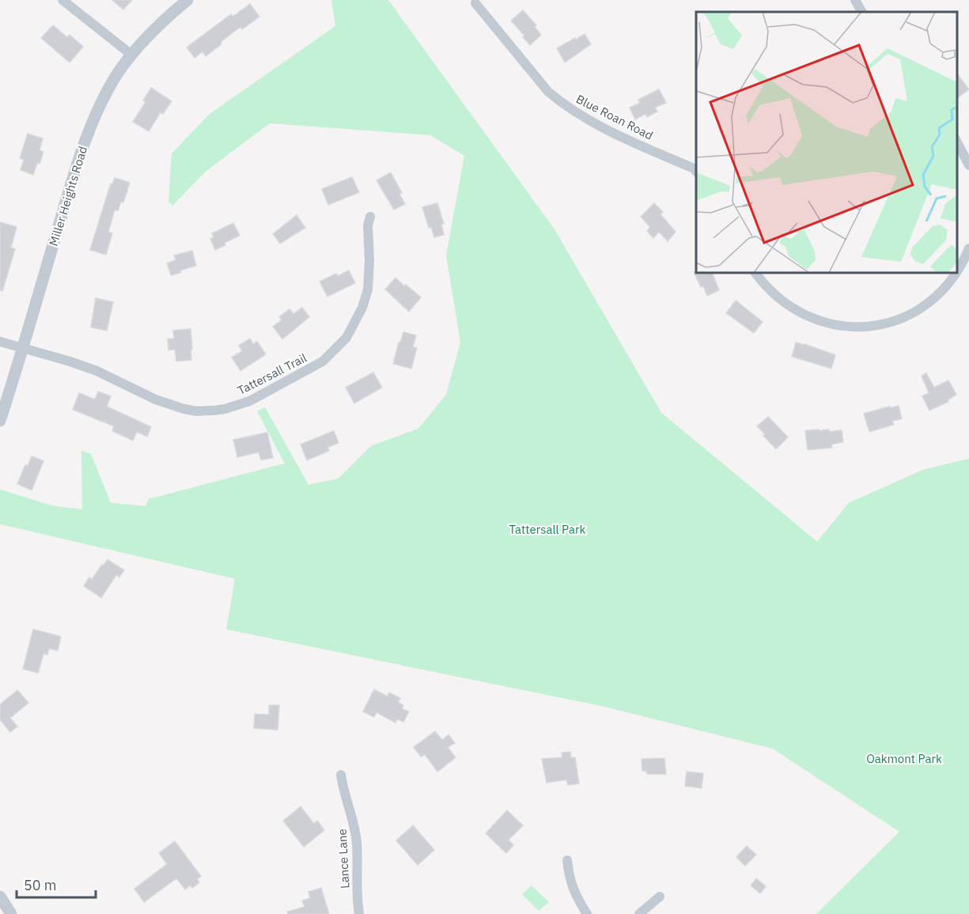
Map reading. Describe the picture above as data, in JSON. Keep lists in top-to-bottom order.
{
  "streets": {
    "street": [
      "Blue Roan Road",
      "Miller Heights Road",
      "Tattersall Trail",
      "Lance Lane"
    ]
  },
  "crossings": [
    ["Miller Heights Road", "Tattersall Trail"]
  ],
  "parks": ["Tattersall Park", "Oakmont Park"],
  "scale_bar": "50 m"
}
